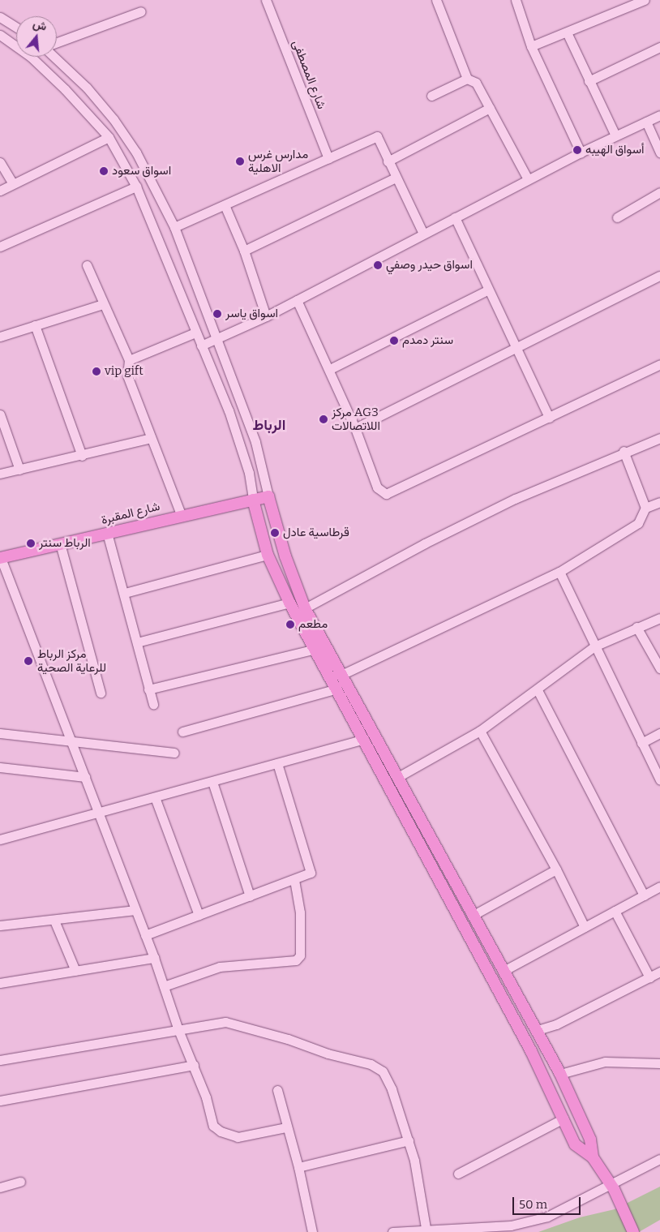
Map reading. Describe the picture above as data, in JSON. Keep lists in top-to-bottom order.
{
  "streets": {
    "main road": ["شارع المقبرة"],
    "street": ["شارع المصطفى"]
  },
  "districts": ["الرباط"],
  "places": [
    "أسواق الهيبه",
    "مدارس غرس الاهلية",
    "اسواق سعود",
    "اسواق حيدر وصفي",
    "اسواق ياسر",
    "سنتر دمدم",
    "vip gift",
    "مركز AG3 اللاتصالات",
    "قرطاسية عادل",
    "الرباط سنتر",
    "مطعم",
    "مركز الرباط للرعاية الصحية"
  ],
  "scale_bar": "50 m",
  "north": "top"
}
